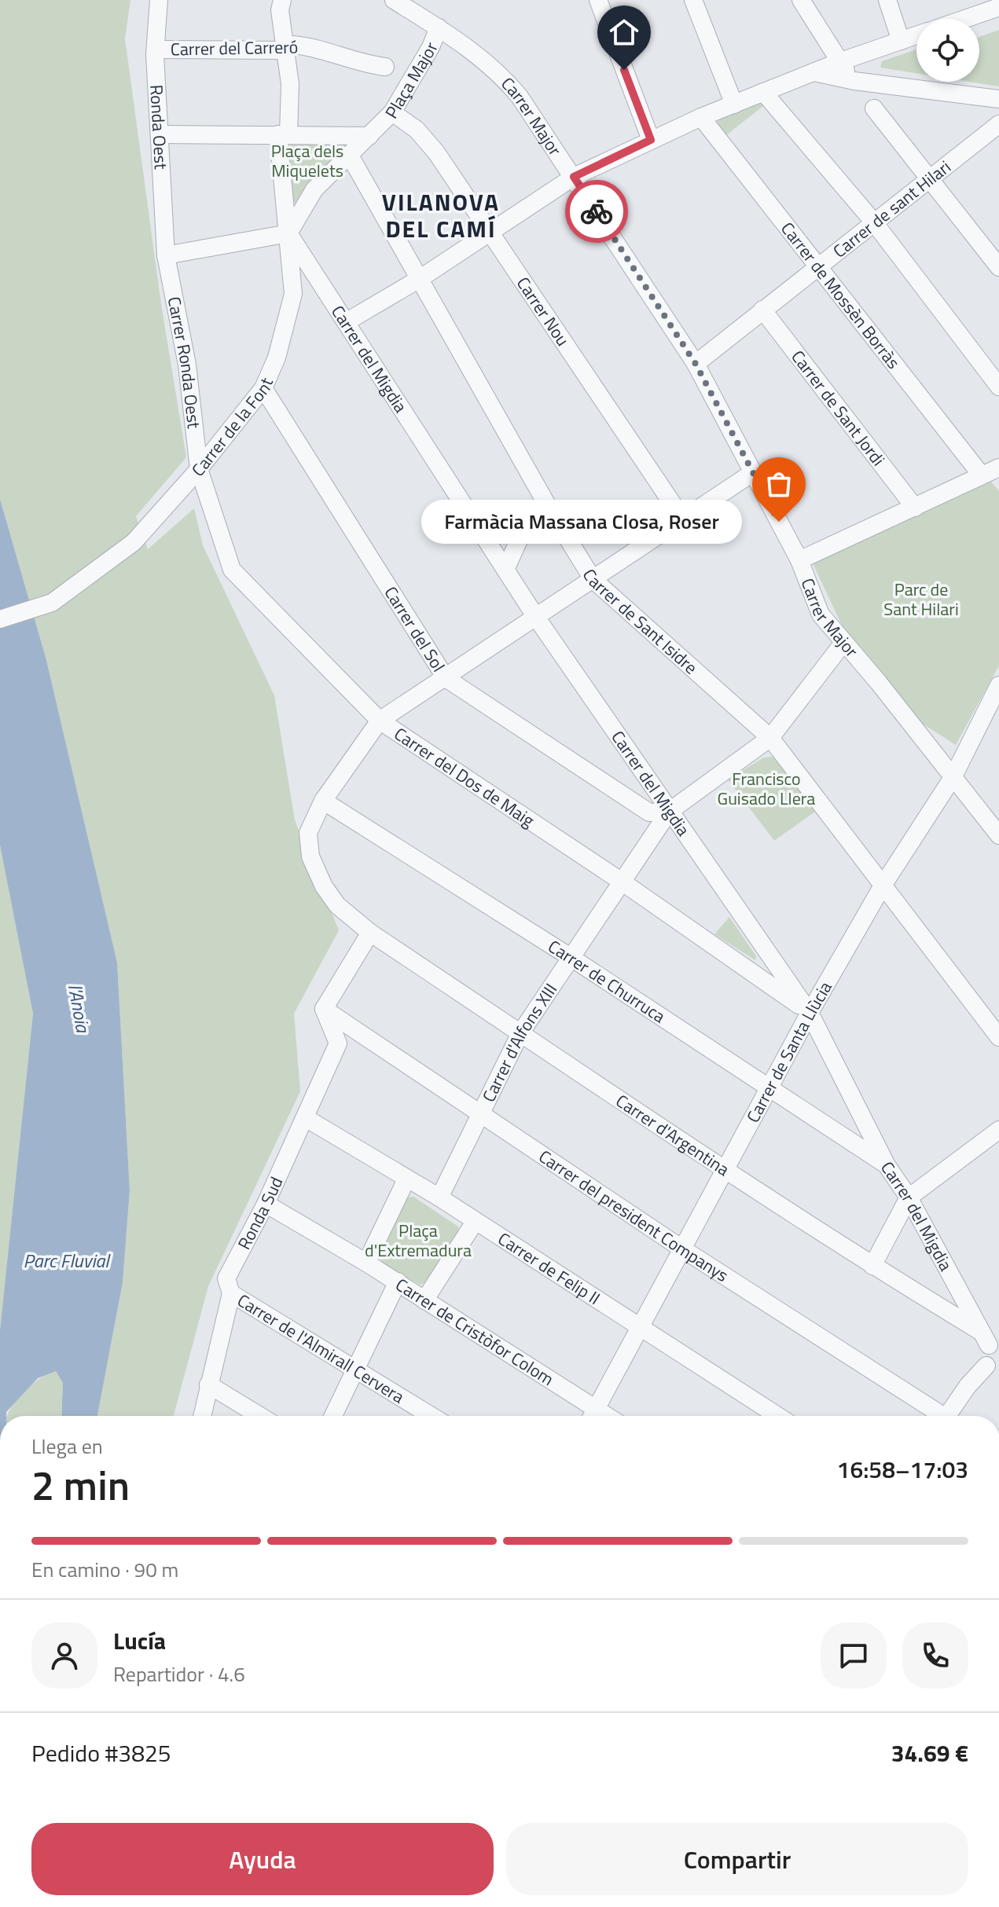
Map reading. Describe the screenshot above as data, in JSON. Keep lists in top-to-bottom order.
{
  "streets": {
    "street": [
      "Carrer del Carreró",
      "Plaça Major",
      "Carrer Major",
      "Ronda Oest",
      "Carrer de sant Hilari",
      "Carrer de Mossèn Borràs",
      "Carrer Nou",
      "Carrer del Migdia",
      "Carrer Ronda Oest",
      "Carrer de Sant Jordi",
      "Carrer de la Font",
      "Carrer de Sant Isidre",
      "Carrer del Sol",
      "Carrer del Dos de Maig",
      "Carrer de Churruca",
      "Carrer d'Alfons XIII",
      "Carrer de Santa Llùcia",
      "Carrer d'Argentina",
      "Ronda Sud",
      "Carrer del president Companys",
      "Carrer de Felip II",
      "Carrer de Cristòfor Colom",
      "Carrer de l'Almirall Cervera"
    ]
  },
  "crossings": [
    ["Carrer del Carreró", "Plaça Major"],
    ["Carrer del Carreró", "Ronda Oest"],
    ["Carrer del Carreró", "Carrer de la Font"],
    ["Plaça Major", "Carrer Major"],
    ["Plaça Major", "Carrer Nou"],
    ["Carrer Major", "Carrer de sant Hilari"],
    ["Carrer Major", "Carrer d'Alfons XIII"],
    ["Carrer Major", "Carrer de Santa Llùcia"],
    ["Ronda Oest", "Carrer Ronda Oest"],
    ["Carrer de sant Hilari", "Carrer de Mossèn Borràs"],
    ["Carrer de sant Hilari", "Carrer de Sant Jordi"],
    ["Carrer del Migdia", "Carrer de la Font"],
    ["Carrer del Migdia", "Carrer del Sol"],
    ["Carrer del Migdia", "Carrer del Dos de Maig"],
    ["Carrer del Migdia", "Carrer de Churruca"],
    ["Carrer del Migdia", "Carrer d'Alfons XIII"],
    ["Carrer del Migdia", "Carrer de Santa Llùcia"],
    ["Carrer del Migdia", "Carrer d'Argentina"],
    ["Carrer Ronda Oest", "Carrer de la Font"],
    ["Carrer Ronda Oest", "Carrer del Dos de Maig"],
    ["Carrer de la Font", "Carrer del Sol"],
    ["Carrer de la Font", "Carrer del Dos de Maig"],
    ["Carrer de Sant Isidre", "Carrer d'Alfons XIII"],
    ["Carrer de Sant Isidre", "Carrer de Santa Llùcia"],
    ["Carrer del Sol", "Carrer d'Alfons XIII"],
    ["Carrer del Dos de Maig", "Carrer d'Alfons XIII"],
    ["Carrer del Dos de Maig", "Carrer de Santa Llùcia"],
    ["Carrer del Dos de Maig", "Carrer d'Argentina"],
    ["Carrer de Churruca", "Carrer d'Alfons XIII"],
    ["Carrer de Churruca", "Carrer de Santa Llùcia"],
    ["Carrer de Churruca", "Carrer d'Argentina"],
    ["Carrer d'Alfons XIII", "Carrer d'Argentina"],
    ["Carrer d'Alfons XIII", "Carrer del president Companys"],
    ["Carrer d'Alfons XIII", "Carrer de Felip II"],
    ["Carrer de Santa Llùcia", "Carrer d'Argentina"],
    ["Carrer de Santa Llùcia", "Carrer del president Companys"],
    ["Carrer de Santa Llùcia", "Carrer de Felip II"],
    ["Ronda Sud", "Carrer del president Companys"],
    ["Ronda Sud", "Carrer de Felip II"],
    ["Ronda Sud", "Carrer de Cristòfor Colom"],
    ["Ronda Sud", "Carrer de l'Almirall Cervera"]
  ],
  "districts": ["VILANOVA DEL CAMÍ"],
  "water": ["l'Anoia", "Parc Fluvial"],
  "parks": [
    "Plaça dels Miquelets",
    "Parc de Sant Hilari",
    "Francisco Guisado Llera",
    "Plaça d'Extremadura"
  ],
  "places": ["Farmàcia Massana Closa, Roser"],
  "page": {
    "bubble": "Farmàcia Massana Closa, Roser",
    "heading": ["2 min", "Llega en", "16:58–17:03"],
    "panel": [
      "Lucía",
      "Repartidor · 4.6",
      "Pedido #3825",
      "34.69 €"
    ],
    "bar": "En camino · 90 m",
    "buttons": ["Ayuda", "Compartir"]
  }
}
